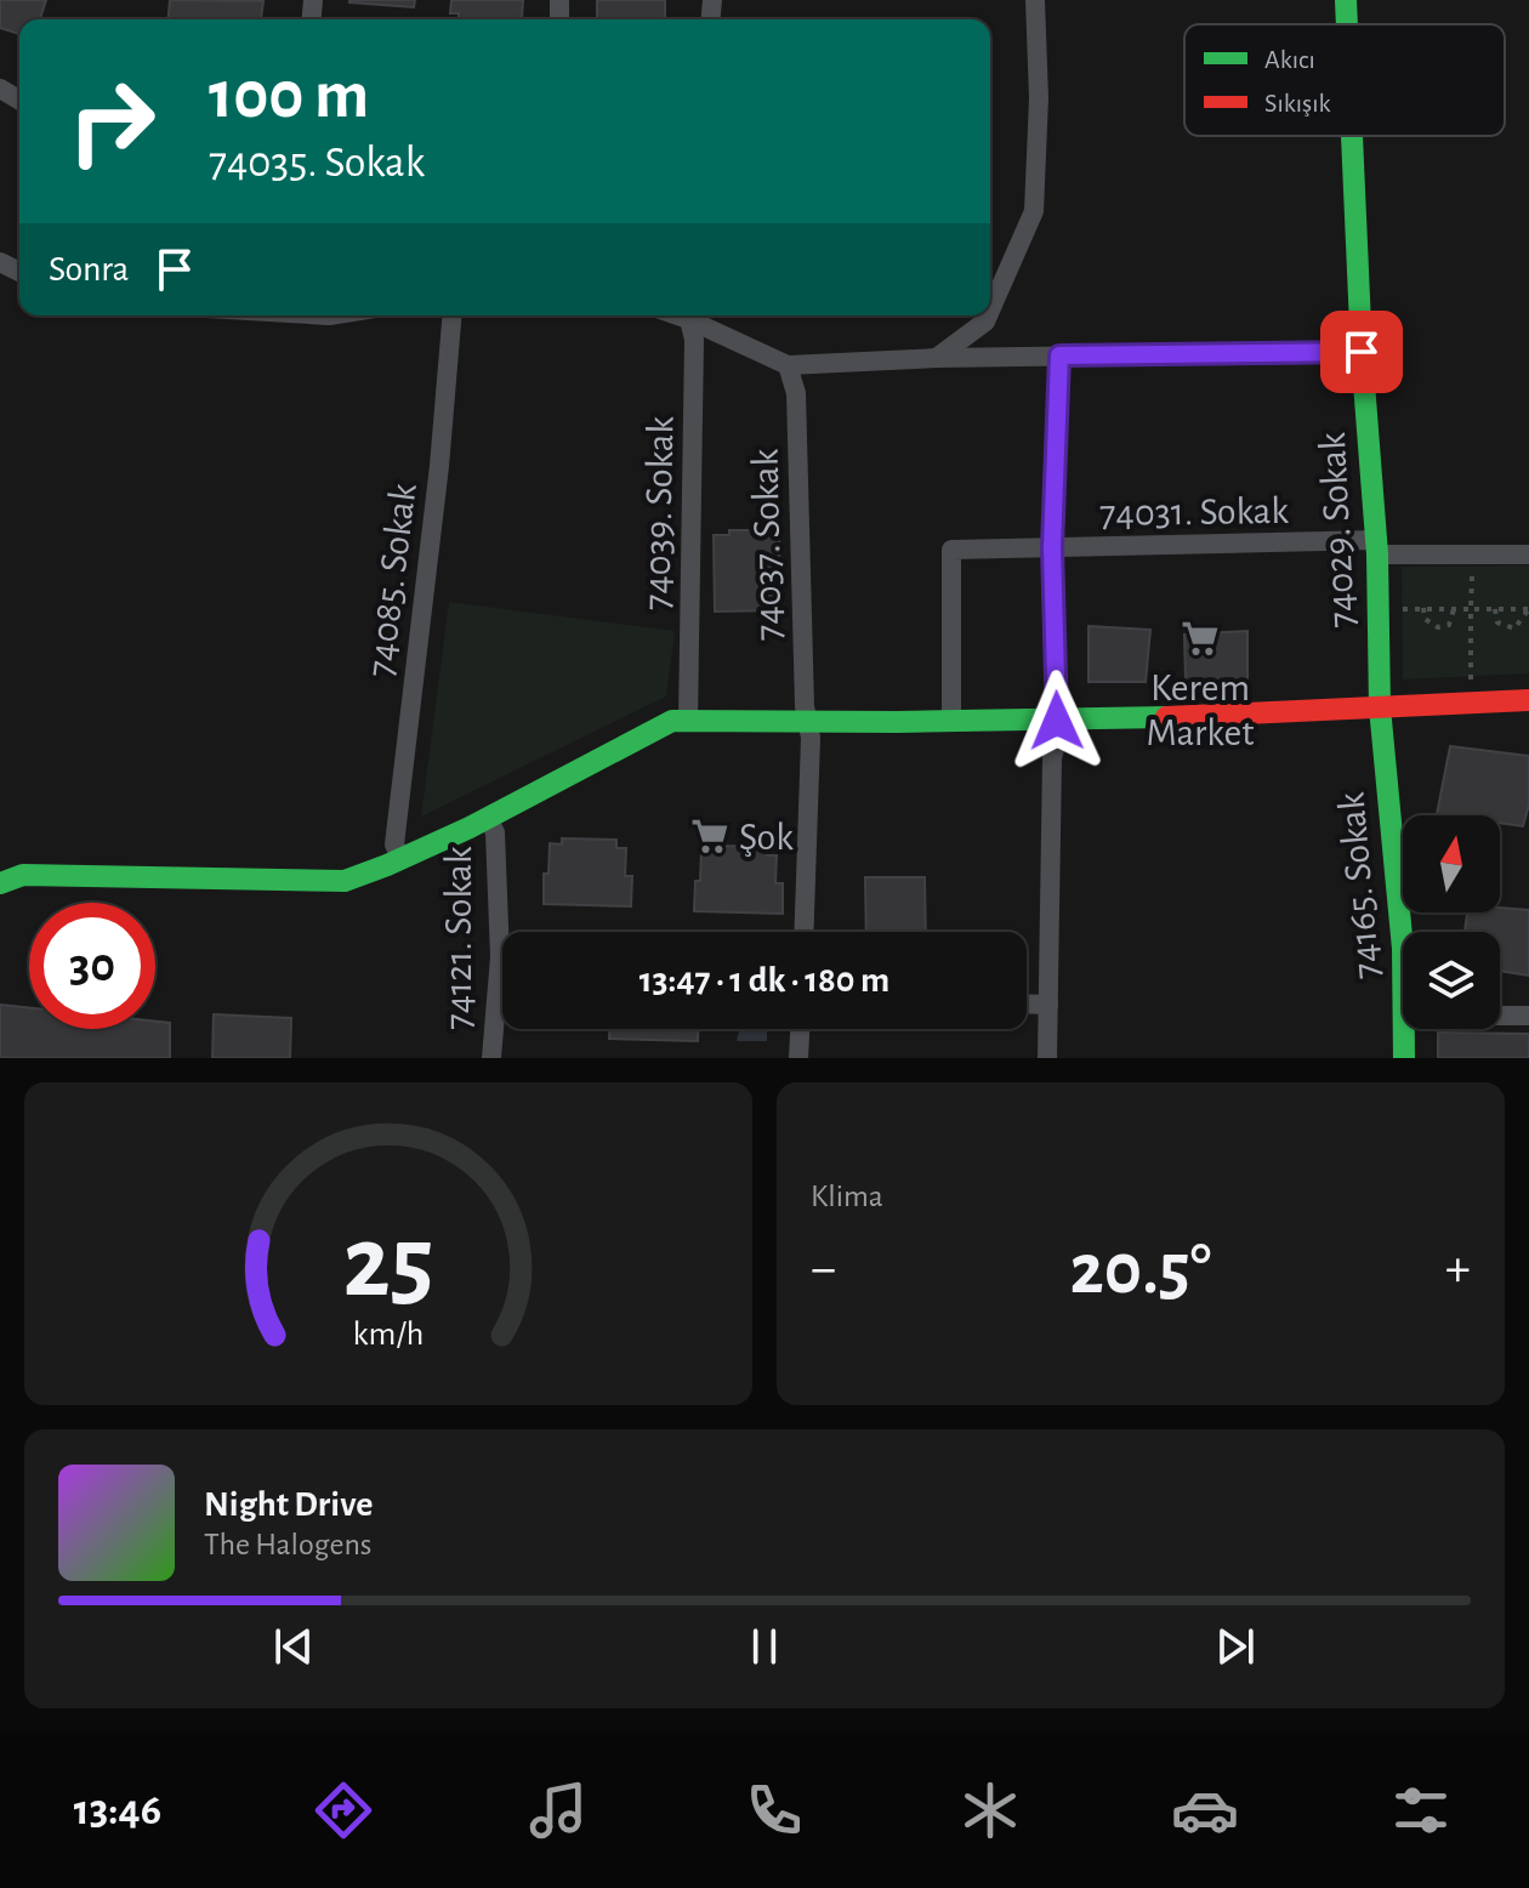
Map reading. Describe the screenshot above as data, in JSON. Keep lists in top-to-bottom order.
{
  "streets": {
    "street": [
      "74031. Sokak",
      "74039. Sokak",
      "74029. Sokak",
      "74037. Sokak",
      "74085. Sokak",
      "74165. Sokak",
      "74121. Sokak"
    ]
  },
  "crossings": [
    ["74031. Sokak", "74029. Sokak"],
    ["74029. Sokak", "74165. Sokak"]
  ],
  "places": {
    "supermarket": ["Kerem Market", "Şok"]
  },
  "legend": ["Akıcı", "Sıkışık"],
  "north": "top",
  "page": {
    "turn": ["100 m", "74035. Sokak"],
    "then": "Sonra",
    "limit": "30",
    "trip": "13:47 · 1 dk · 180 m",
    "tile": "Klima",
    "heat": ["−", "20.5°", "+"],
    "song": ["Night Drive", "The Halogens"],
    "tabs": "13:46",
    "gauge": ["25", "km/h"]
  }
}
